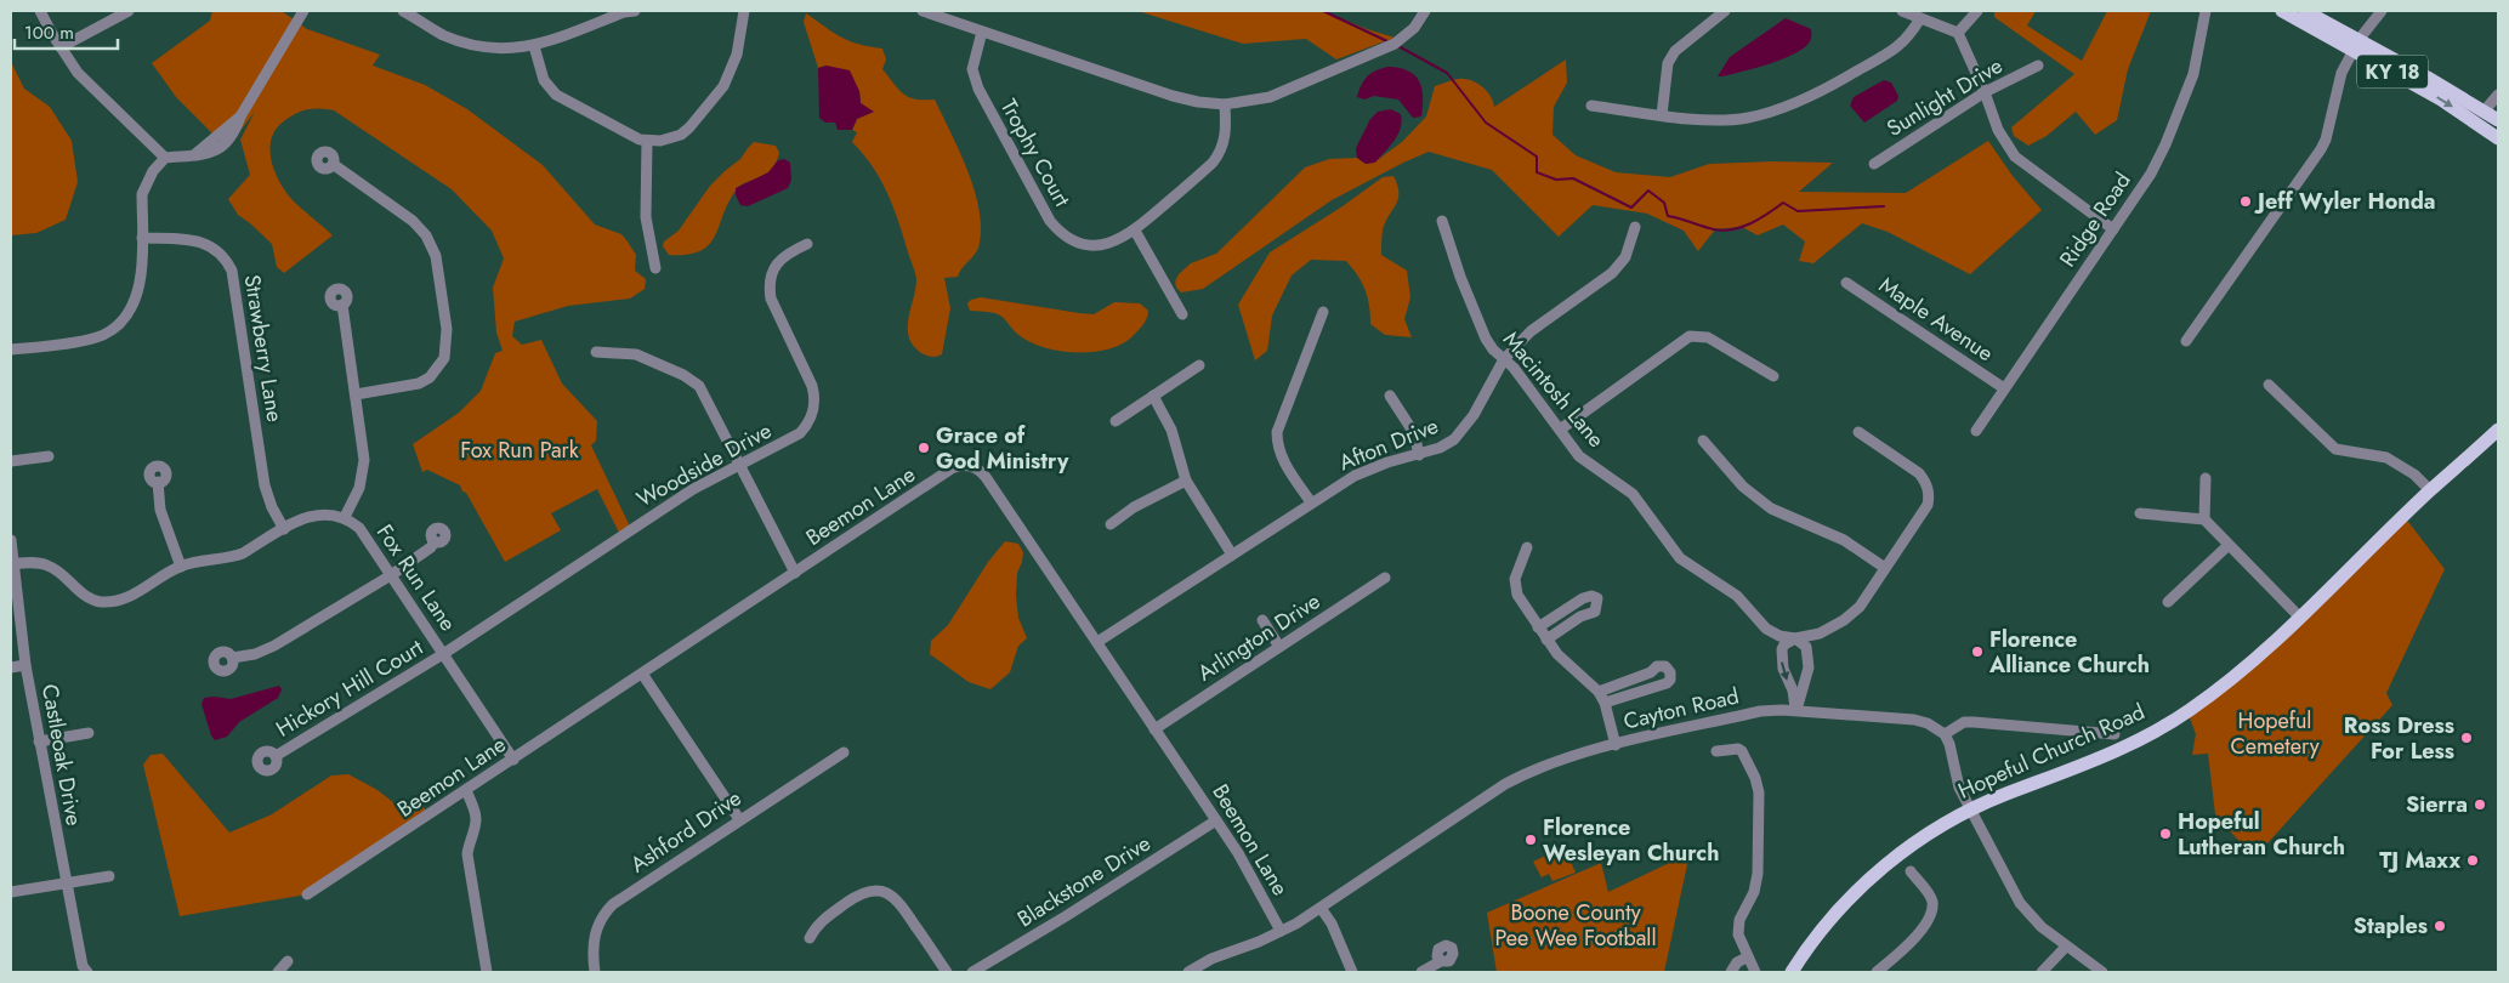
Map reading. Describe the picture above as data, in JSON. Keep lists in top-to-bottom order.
{
  "streets": {
    "main road": ["KY 18", "Hopeful Church Road"],
    "street": [
      "Sunlight Drive",
      "Trophy Court",
      "Ridge Road",
      "Maple Avenue",
      "Strawberry Lane",
      "Macintosh Lane",
      "Afton Drive",
      "Woodside Drive",
      "Beemon Lane",
      "Fox Run Lane",
      "Arlington Drive",
      "Hickory Hill Court",
      "Cayton Road",
      "Castleoak Drive",
      "Ashford Drive",
      "Blackstone Drive"
    ]
  },
  "crossings": [
    ["Ridge Road", "Maple Avenue"],
    ["Strawberry Lane", "Fox Run Lane"],
    ["Macintosh Lane", "Afton Drive"],
    ["Afton Drive", "Beemon Lane"],
    ["Woodside Drive", "Fox Run Lane"],
    ["Woodside Drive", "Hickory Hill Court"],
    ["Beemon Lane", "Fox Run Lane"],
    ["Beemon Lane", "Arlington Drive"],
    ["Beemon Lane", "Cayton Road"],
    ["Beemon Lane", "Blackstone Drive"],
    ["Fox Run Lane", "Hickory Hill Court"],
    ["Fox Run Lane", "Castleoak Drive"]
  ],
  "parks": ["Fox Run Park", "Hopeful Cemetery", "Boone County Pee Wee Football"],
  "places": [
    "Jeff Wyler Honda",
    "Grace of God Ministry",
    "Florence Alliance Church",
    "Ross Dress For Less",
    "Sierra",
    "Hopeful Lutheran Church",
    "Florence Wesleyan Church",
    "TJ Maxx",
    "Staples"
  ],
  "scale_bar": "100 m"
}
